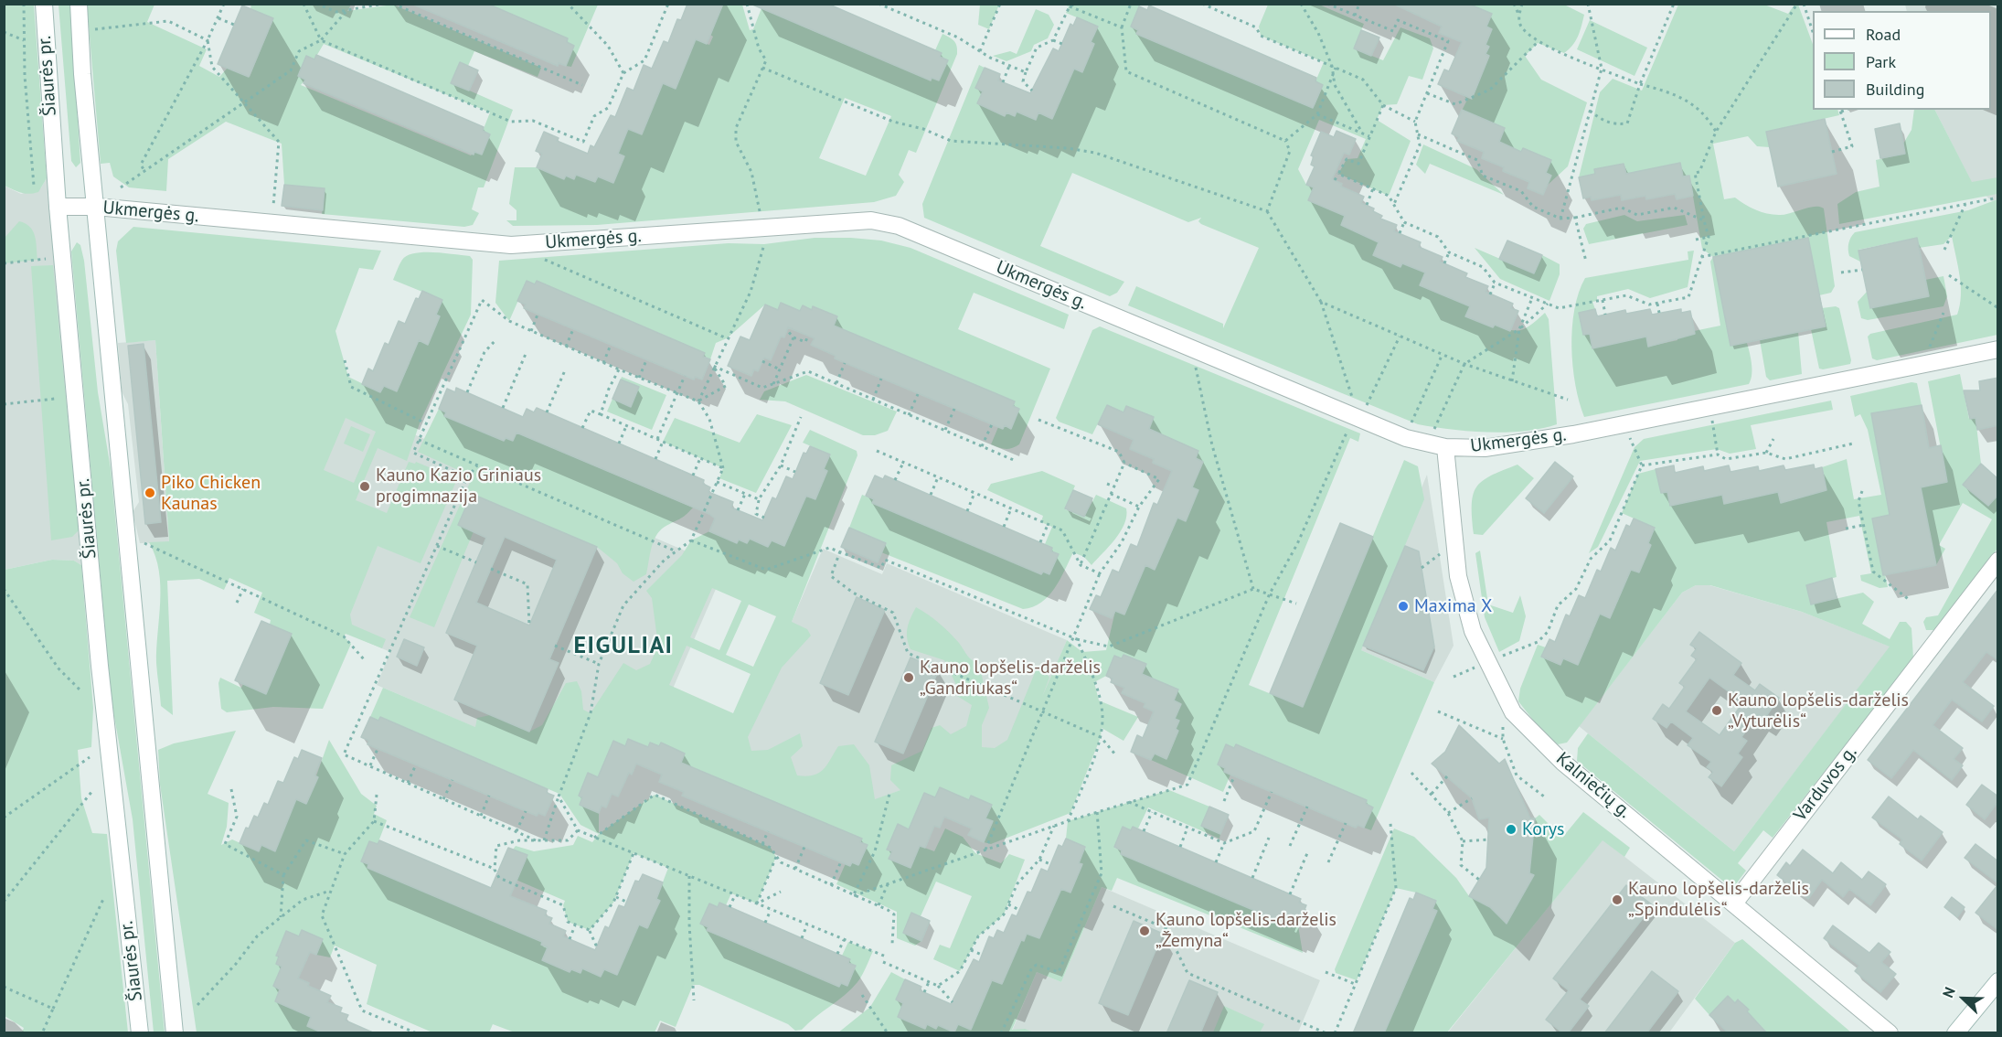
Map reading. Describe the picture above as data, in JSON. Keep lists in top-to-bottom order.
{
  "streets": {
    "street": [
      "Šiaurės pr.",
      "Ukmergės g.",
      "Varduvos g.",
      "Kalniečių g."
    ]
  },
  "crossings": [
    ["Šiaurės pr.", "Ukmergės g."],
    ["Ukmergės g.", "Kalniečių g."],
    ["Varduvos g.", "Kalniečių g."]
  ],
  "districts": ["EIGULIAI"],
  "places": [
    "Kauno Kazio Griniaus progimnazija",
    "Piko Chicken Kaunas",
    "Maxima X",
    "Kauno lopšelis-darželis „Gandriukas“",
    "Kauno lopšelis-darželis „Vyturėlis“",
    "Korys",
    "Kauno lopšelis-darželis „Spindulėlis“",
    "Kauno lopšelis-darželis „Žemyna“"
  ],
  "legend": ["Road", "Park", "Building"],
  "north": "top left"
}
